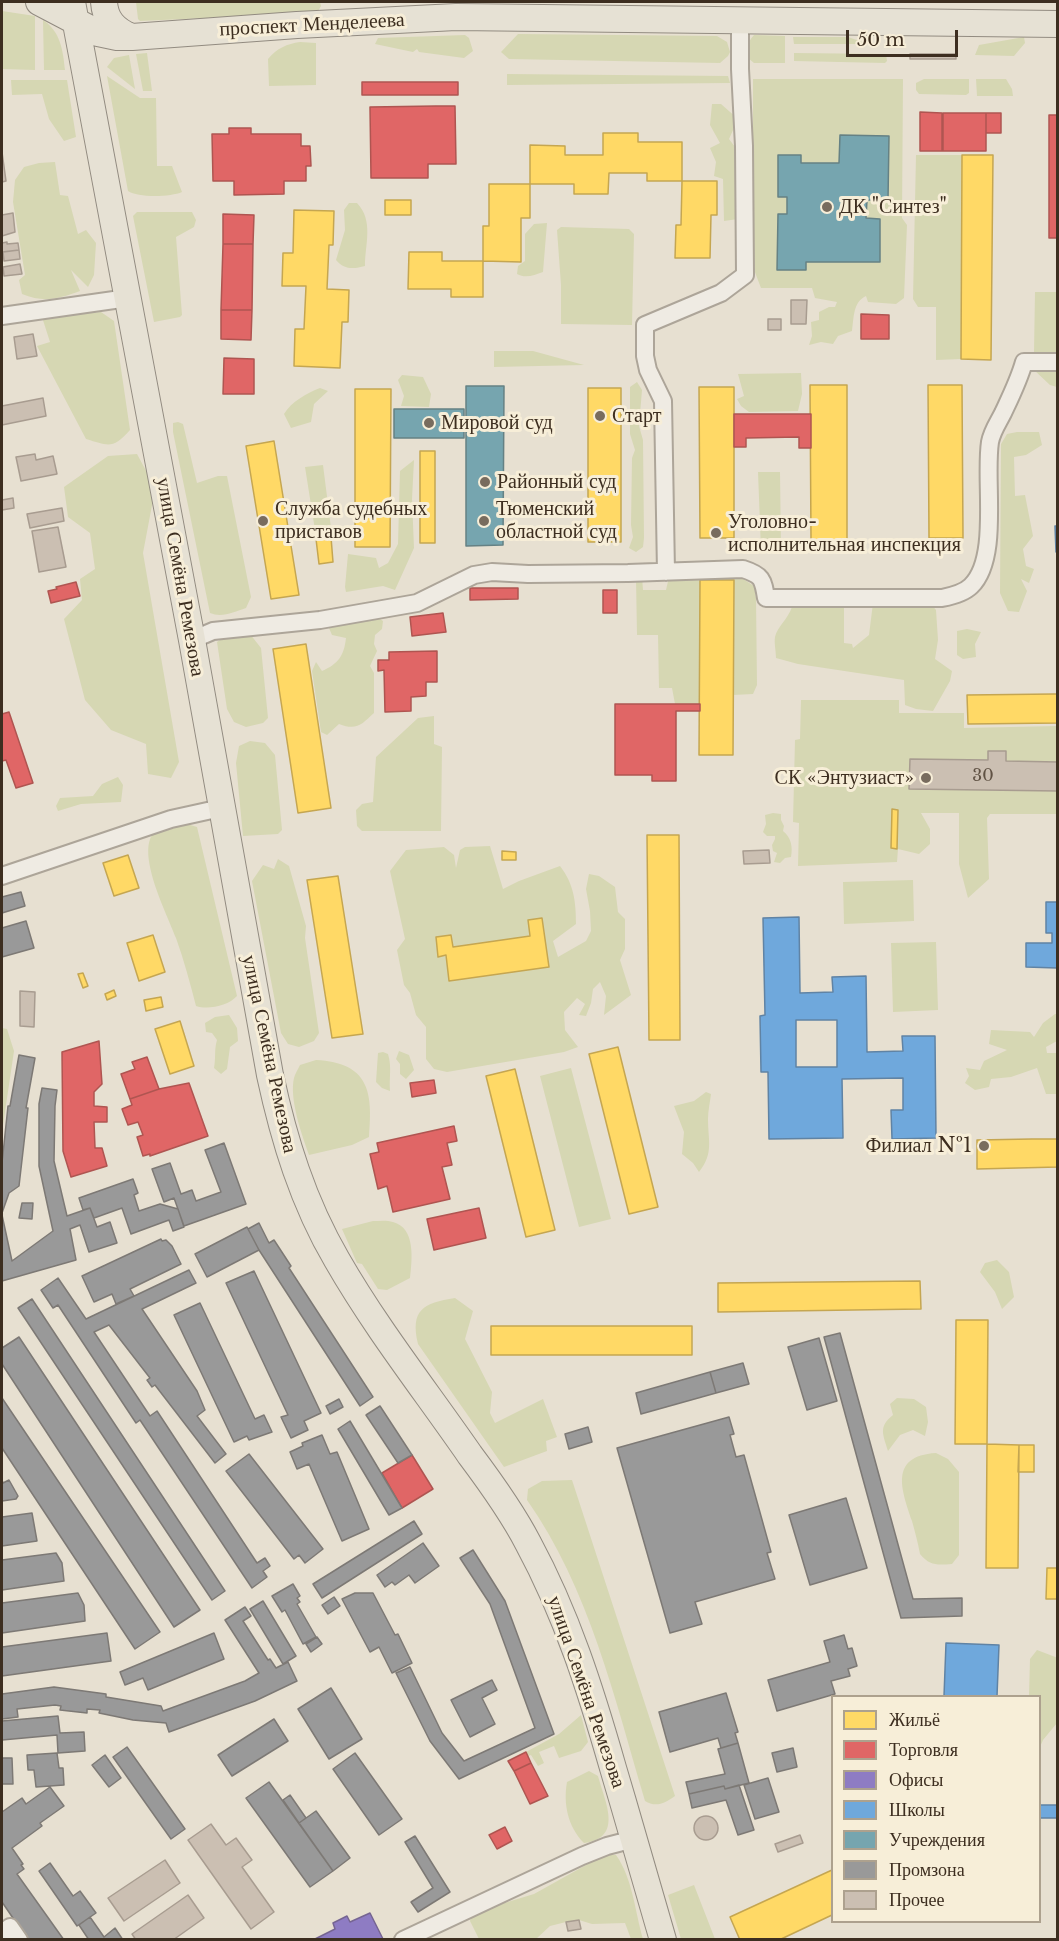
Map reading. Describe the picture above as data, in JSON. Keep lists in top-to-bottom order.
{
  "streets": {
    "main road": ["проспект Менделеева", "улица Семёна Ремезова"]
  },
  "crossings": [
    ["проспект Менделеева", "улица Семёна Ремезова"]
  ],
  "places": [
    "ДК \"Синтез\"",
    "Старт",
    "Мировой суд",
    "Районный суд",
    "Служба судебных приставов",
    "Тюменский областной суд",
    "Уголовно- исполнительная инспекция",
    "СК «Энтузиаст»",
    "Филиал №1"
  ],
  "house_numbers": ["30"],
  "legend": [
    "Жильё",
    "Торговля",
    "Офисы",
    "Школы",
    "Учреждения",
    "Промзона",
    "Прочее"
  ],
  "scale_bar": "50 m"
}
